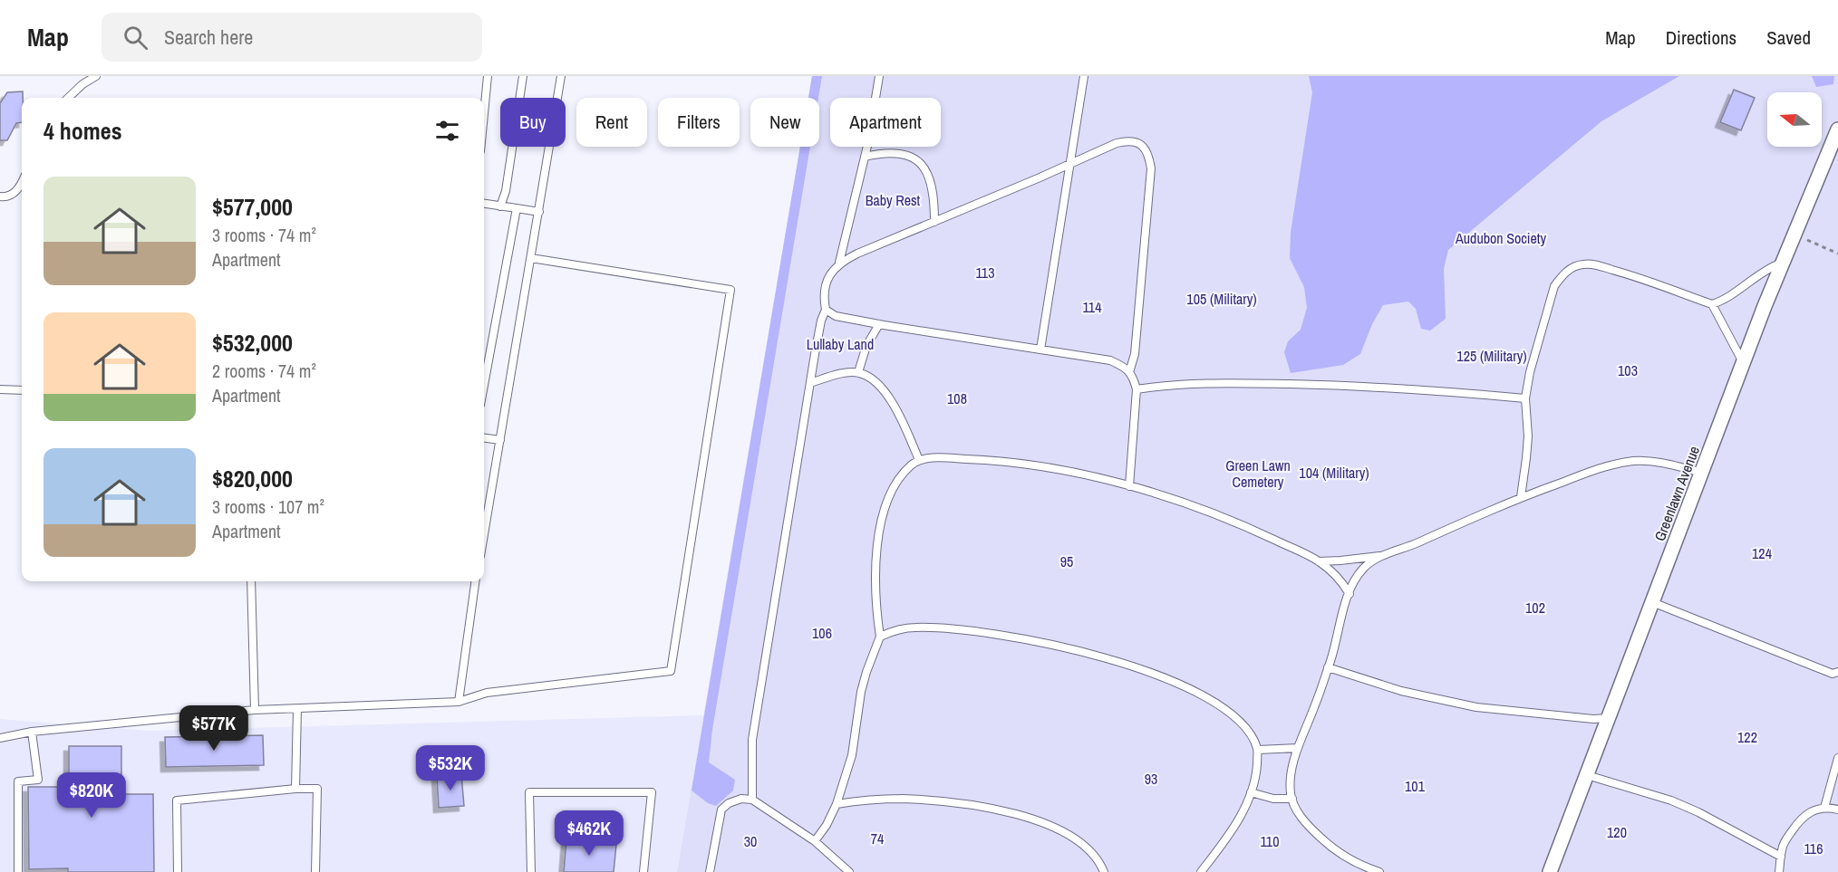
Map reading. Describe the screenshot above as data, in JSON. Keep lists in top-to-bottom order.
{
  "streets": {
    "street": ["Greenlawn Avenue"]
  },
  "parks": [
    "Baby Rest",
    "Audubon Society",
    "113",
    "105 (Military)",
    "114",
    "Lullaby Land",
    "125 (Military)",
    "103",
    "108",
    "Green Lawn Cemetery",
    "104 (Military)",
    "124",
    "95",
    "102",
    "106",
    "122",
    "93",
    "101",
    "120",
    "74",
    "30",
    "110",
    "116"
  ],
  "north": "left",
  "page": {
    "header": "Map",
    "search": "Search here",
    "nav": ["Map", "Directions", "Saved"],
    "chip": [
      "Buy",
      "Rent",
      "Filters",
      "New",
      "Apartment"
    ],
    "heading": "4 homes",
    "list": [
      {
        "name": "$577,000",
        "note": "3 rooms · 74 m² · Apartment"
      },
      {
        "name": "$532,000",
        "note": "2 rooms · 74 m² · Apartment"
      },
      {
        "name": "$820,000",
        "note": "3 rooms · 107 m² · Apartment"
      }
    ],
    "price": [
      "$577K",
      "$532K",
      "$820K",
      "$462K"
    ]
  }
}
